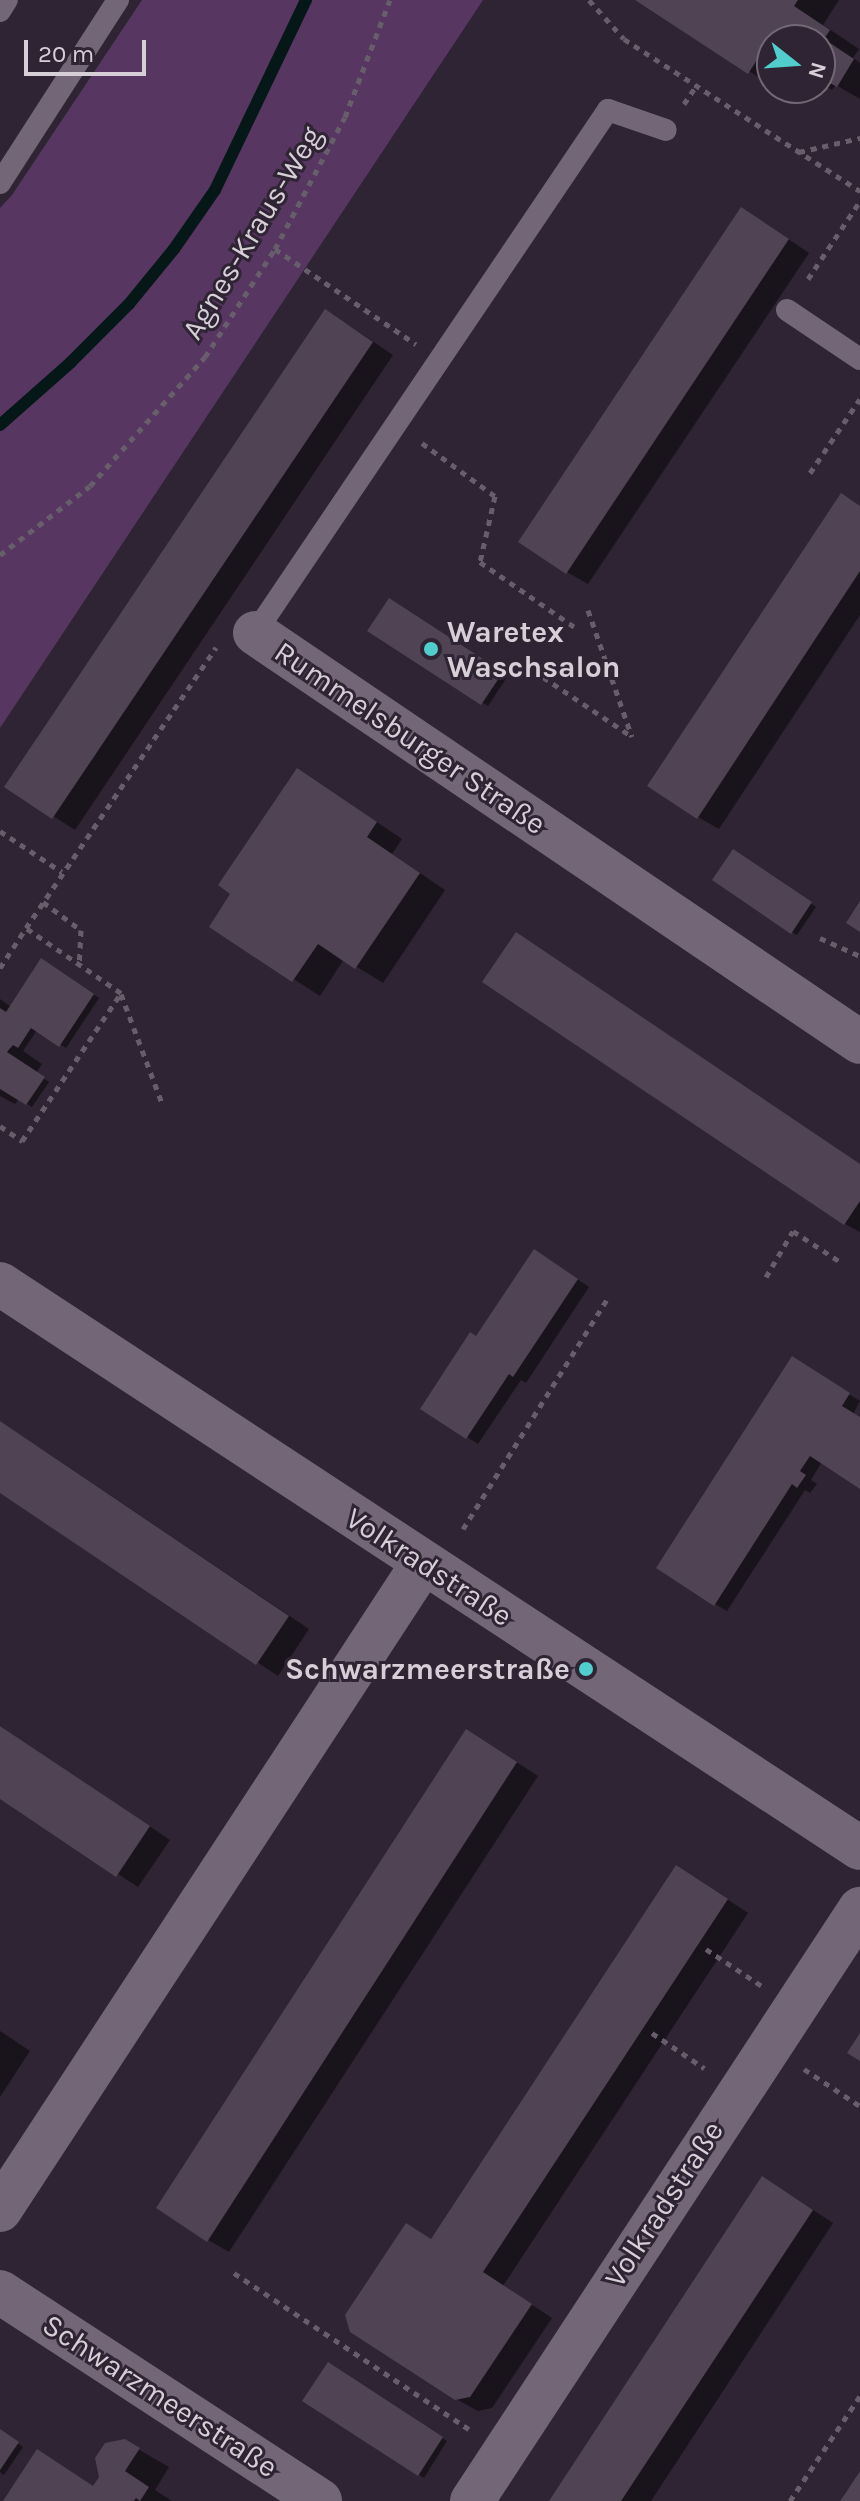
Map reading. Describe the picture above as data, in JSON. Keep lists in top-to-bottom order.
{
  "streets": {
    "street": ["Rummelsburger Straße", "Volkradstraße", "Schwarzmeerstraße"],
    "path": ["Agnes-Kraus-Weg"]
  },
  "places": ["Waretex Waschsalon", "Schwarzmeerstraße"],
  "scale_bar": "20 m",
  "north": "right"
}
